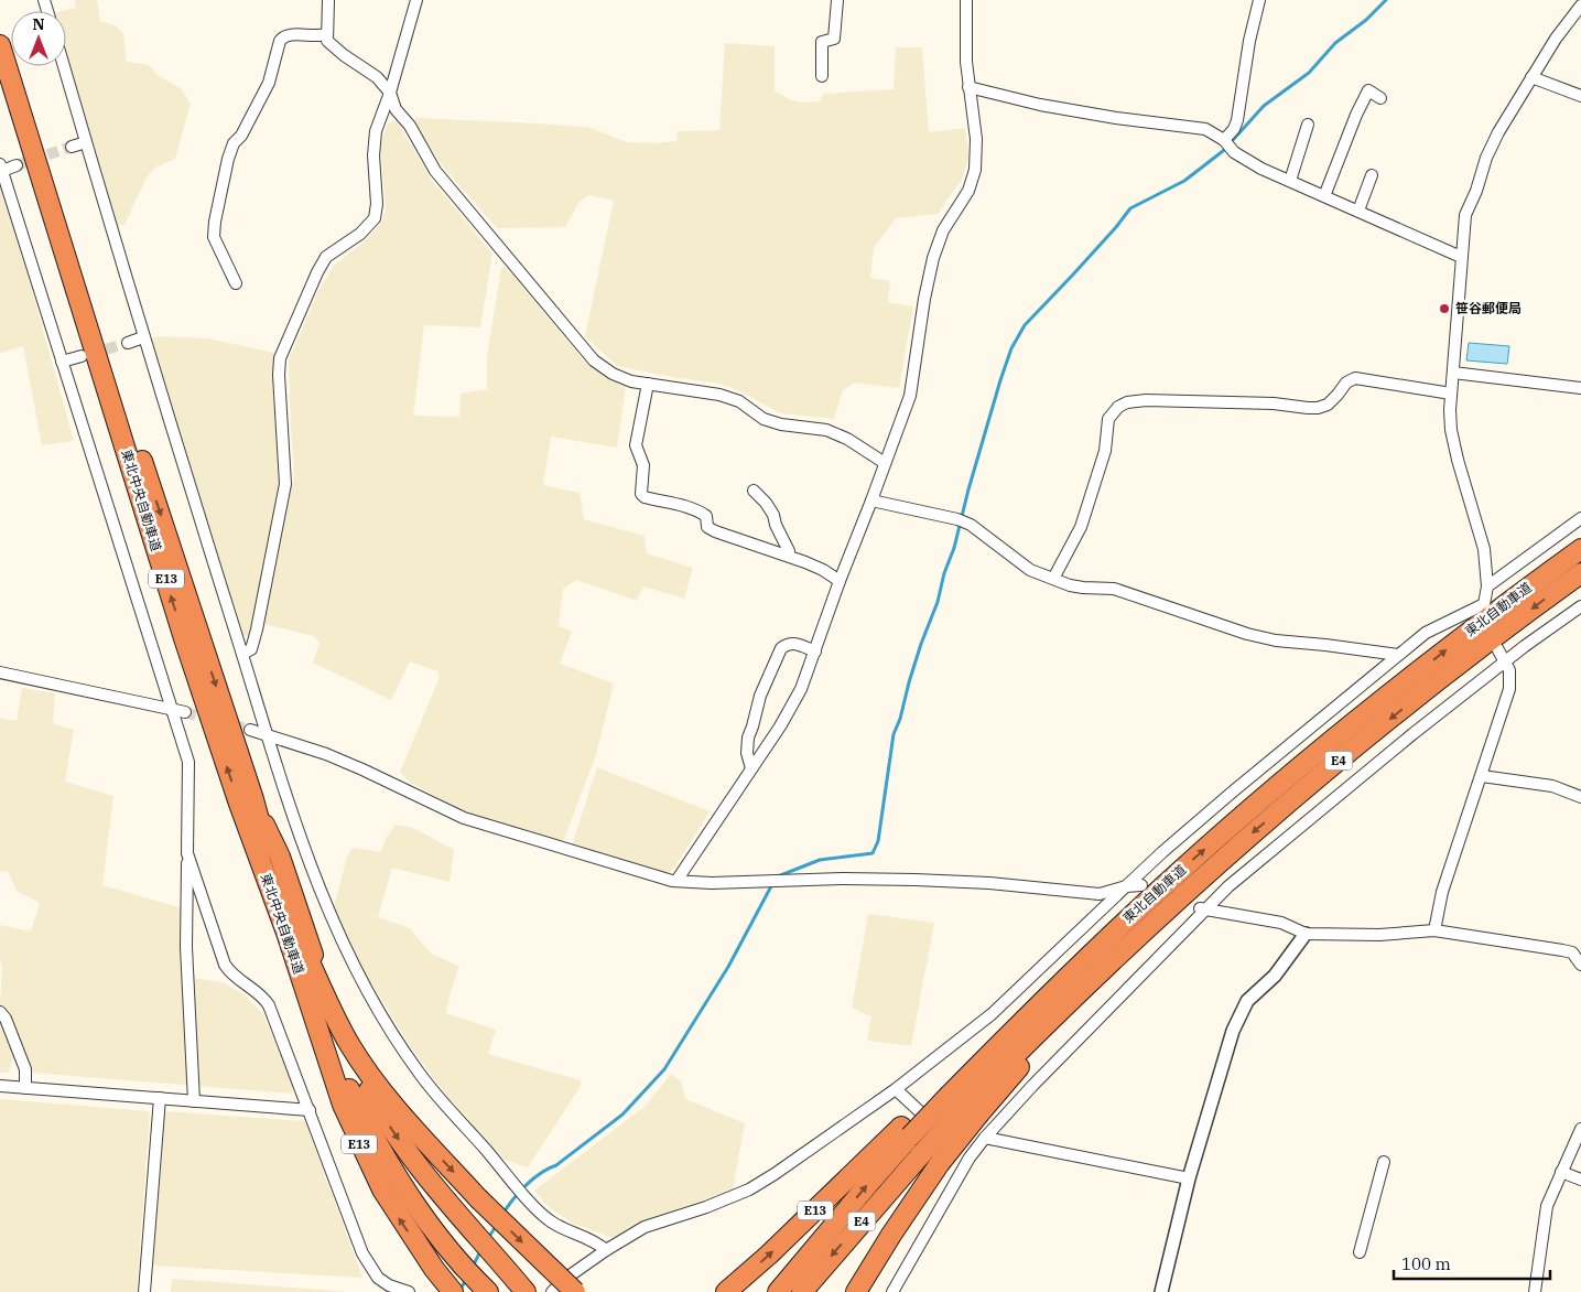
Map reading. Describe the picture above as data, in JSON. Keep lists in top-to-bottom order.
{
  "streets": {
    "highway": [
      "東北中央自動車道",
      "E13",
      "東北自動車道",
      "E4"
    ]
  },
  "crossings": [
    ["東北中央自動車道", "E13"],
    ["E13", "東北自動車道"],
    ["E13", "E4"]
  ],
  "places": ["笹谷郵便局"],
  "scale_bar": "100 m",
  "north": "top"
}
